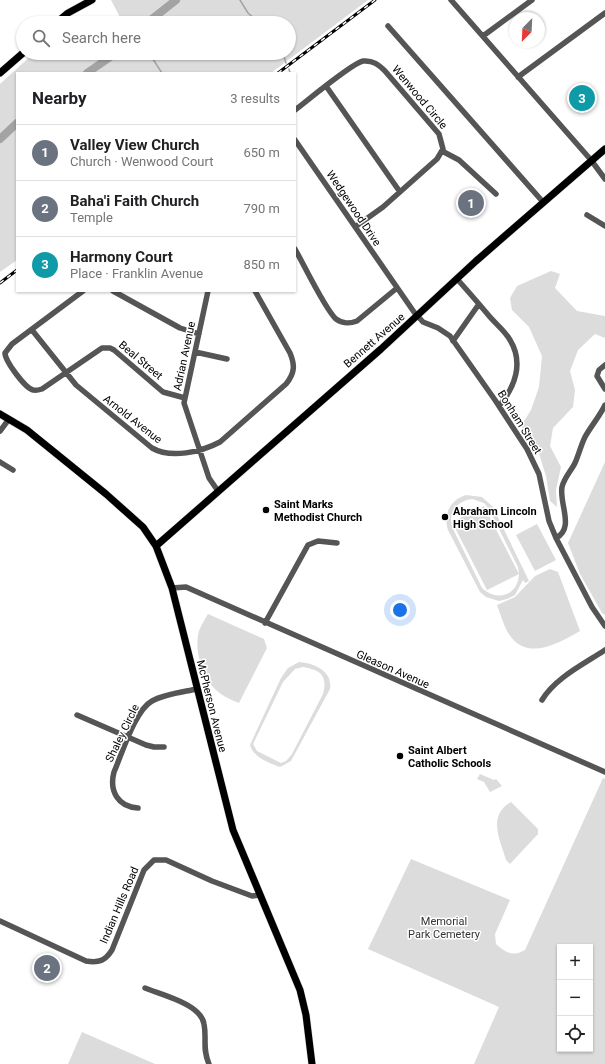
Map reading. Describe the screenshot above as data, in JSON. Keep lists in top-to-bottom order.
{
  "streets": {
    "main road": ["Bennett Avenue", "McPherson Avenue"],
    "street": [
      "Wenwood Circle",
      "Wedgewood Drive",
      "Adrian Avenue",
      "Beal Street",
      "Arnold Avenue",
      "Bonham Street",
      "Gleason Avenue",
      "Shaley Circle",
      "Indian Hills Road"
    ]
  },
  "crossings": [
    ["Wedgewood Drive", "Bennett Avenue"],
    ["Wedgewood Drive", "Bonham Street"],
    ["Bennett Avenue", "Adrian Avenue"],
    ["Bennett Avenue", "Bonham Street"],
    ["Bennett Avenue", "McPherson Avenue"],
    ["Adrian Avenue", "Beal Street"],
    ["Adrian Avenue", "Arnold Avenue"],
    ["Beal Street", "Arnold Avenue"],
    ["Gleason Avenue", "McPherson Avenue"],
    ["McPherson Avenue", "Shaley Circle"],
    ["McPherson Avenue", "Indian Hills Road"]
  ],
  "parks": ["Memorial Park Cemetery"],
  "places": ["Saint Marks Methodist Church", "Abraham Lincoln High School", "Saint Albert Catholic Schools"],
  "north": "bottom left",
  "page": {
    "search": "Search here",
    "heading": ["Nearby", "3 results"],
    "pins": ["3", "1", "2"],
    "list": [
      {
        "mark": "1",
        "name": "Valley View Church",
        "note": "Church · Wenwood Court",
        "value": "650 m"
      },
      {
        "mark": "2",
        "name": "Baha'i Faith Church",
        "note": "Temple",
        "value": "790 m"
      },
      {
        "mark": "3",
        "name": "Harmony Court",
        "note": "Place · Franklin Avenue",
        "value": "850 m"
      }
    ],
    "map_buttons": ["+", "−"]
  }
}
